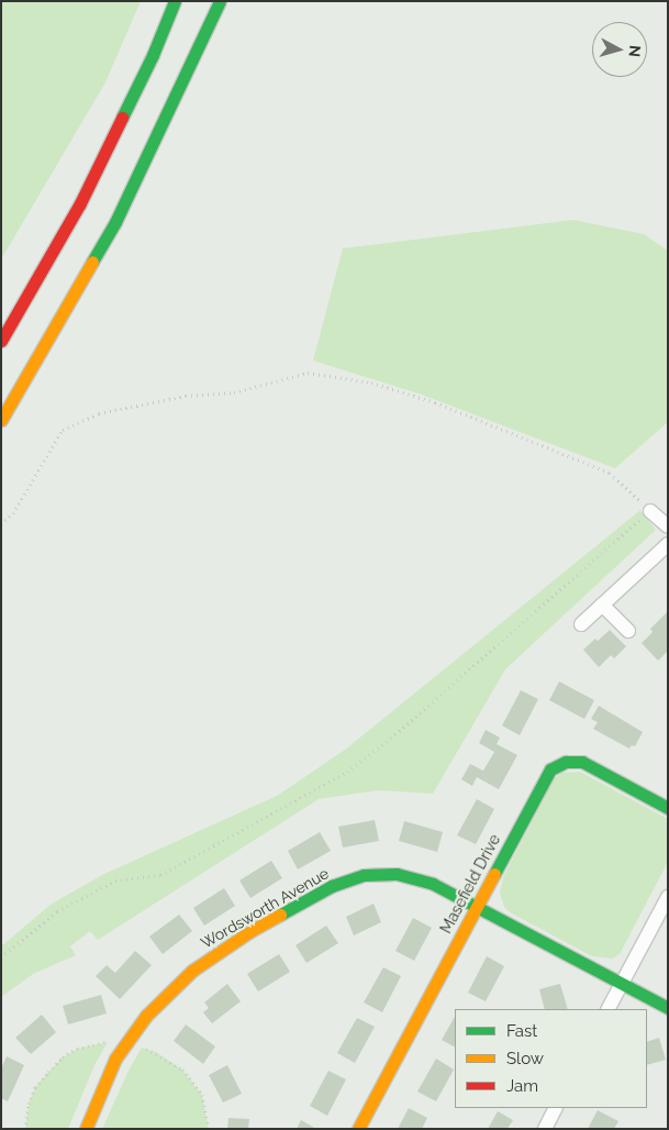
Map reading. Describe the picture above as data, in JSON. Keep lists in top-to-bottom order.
{
  "streets": {
    "main road": ["Masefield Drive", "Wordsworth Avenue"]
  },
  "crossings": [
    ["Masefield Drive", "Wordsworth Avenue"]
  ],
  "legend": ["Fast", "Slow", "Jam"],
  "north": "right"
}
